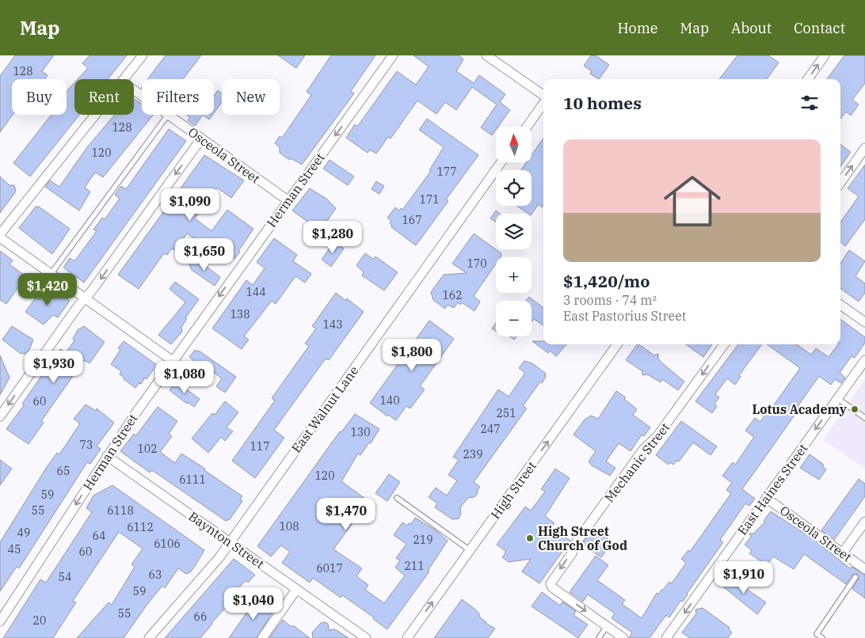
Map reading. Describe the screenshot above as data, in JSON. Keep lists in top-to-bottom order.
{
  "streets": {
    "street": [
      "Osceola Street",
      "Herman Street",
      "East Walnut Lane",
      "Mechanic Street",
      "East Haines Street",
      "High Street",
      "Baynton Street"
    ]
  },
  "crossings": [
    ["Osceola Street", "Herman Street"],
    ["Osceola Street", "East Haines Street"],
    ["Herman Street", "Baynton Street"],
    ["East Walnut Lane", "Baynton Street"]
  ],
  "one_way": [
    "Herman Street",
    "Mechanic Street",
    "East Haines Street",
    "High Street"
  ],
  "places": ["Lotus Academy", "High Street Church of God"],
  "house_numbers": [
    "128",
    "128",
    "120",
    "177",
    "171",
    "167",
    "170",
    "144",
    "162",
    "138",
    "143",
    "140",
    "60",
    "251",
    "247",
    "130",
    "73",
    "117",
    "102",
    "239",
    "65",
    "120",
    "6111",
    "59",
    "55",
    "6118",
    "108",
    "6112",
    "49",
    "64",
    "219",
    "6106",
    "45",
    "60",
    "211",
    "6017",
    "63",
    "54",
    "59",
    "55",
    "66",
    "20"
  ],
  "north": "top",
  "page": {
    "header": "Map",
    "nav": [
      "Home",
      "Map",
      "About",
      "Contact"
    ],
    "chip": [
      "Buy",
      "Rent",
      "Filters",
      "New"
    ],
    "heading": "10 homes",
    "map_buttons": ["+", "−"],
    "list": [
      {
        "name": "$1,420/mo",
        "note": "3 rooms · 74 m² · East Pastorius Street"
      }
    ],
    "price": [
      "$1,090",
      "$1,280",
      "$1,650",
      "$1,420",
      "$1,800",
      "$1,930",
      "$1,080",
      "$1,470",
      "$1,910",
      "$1,040"
    ]
  }
}
